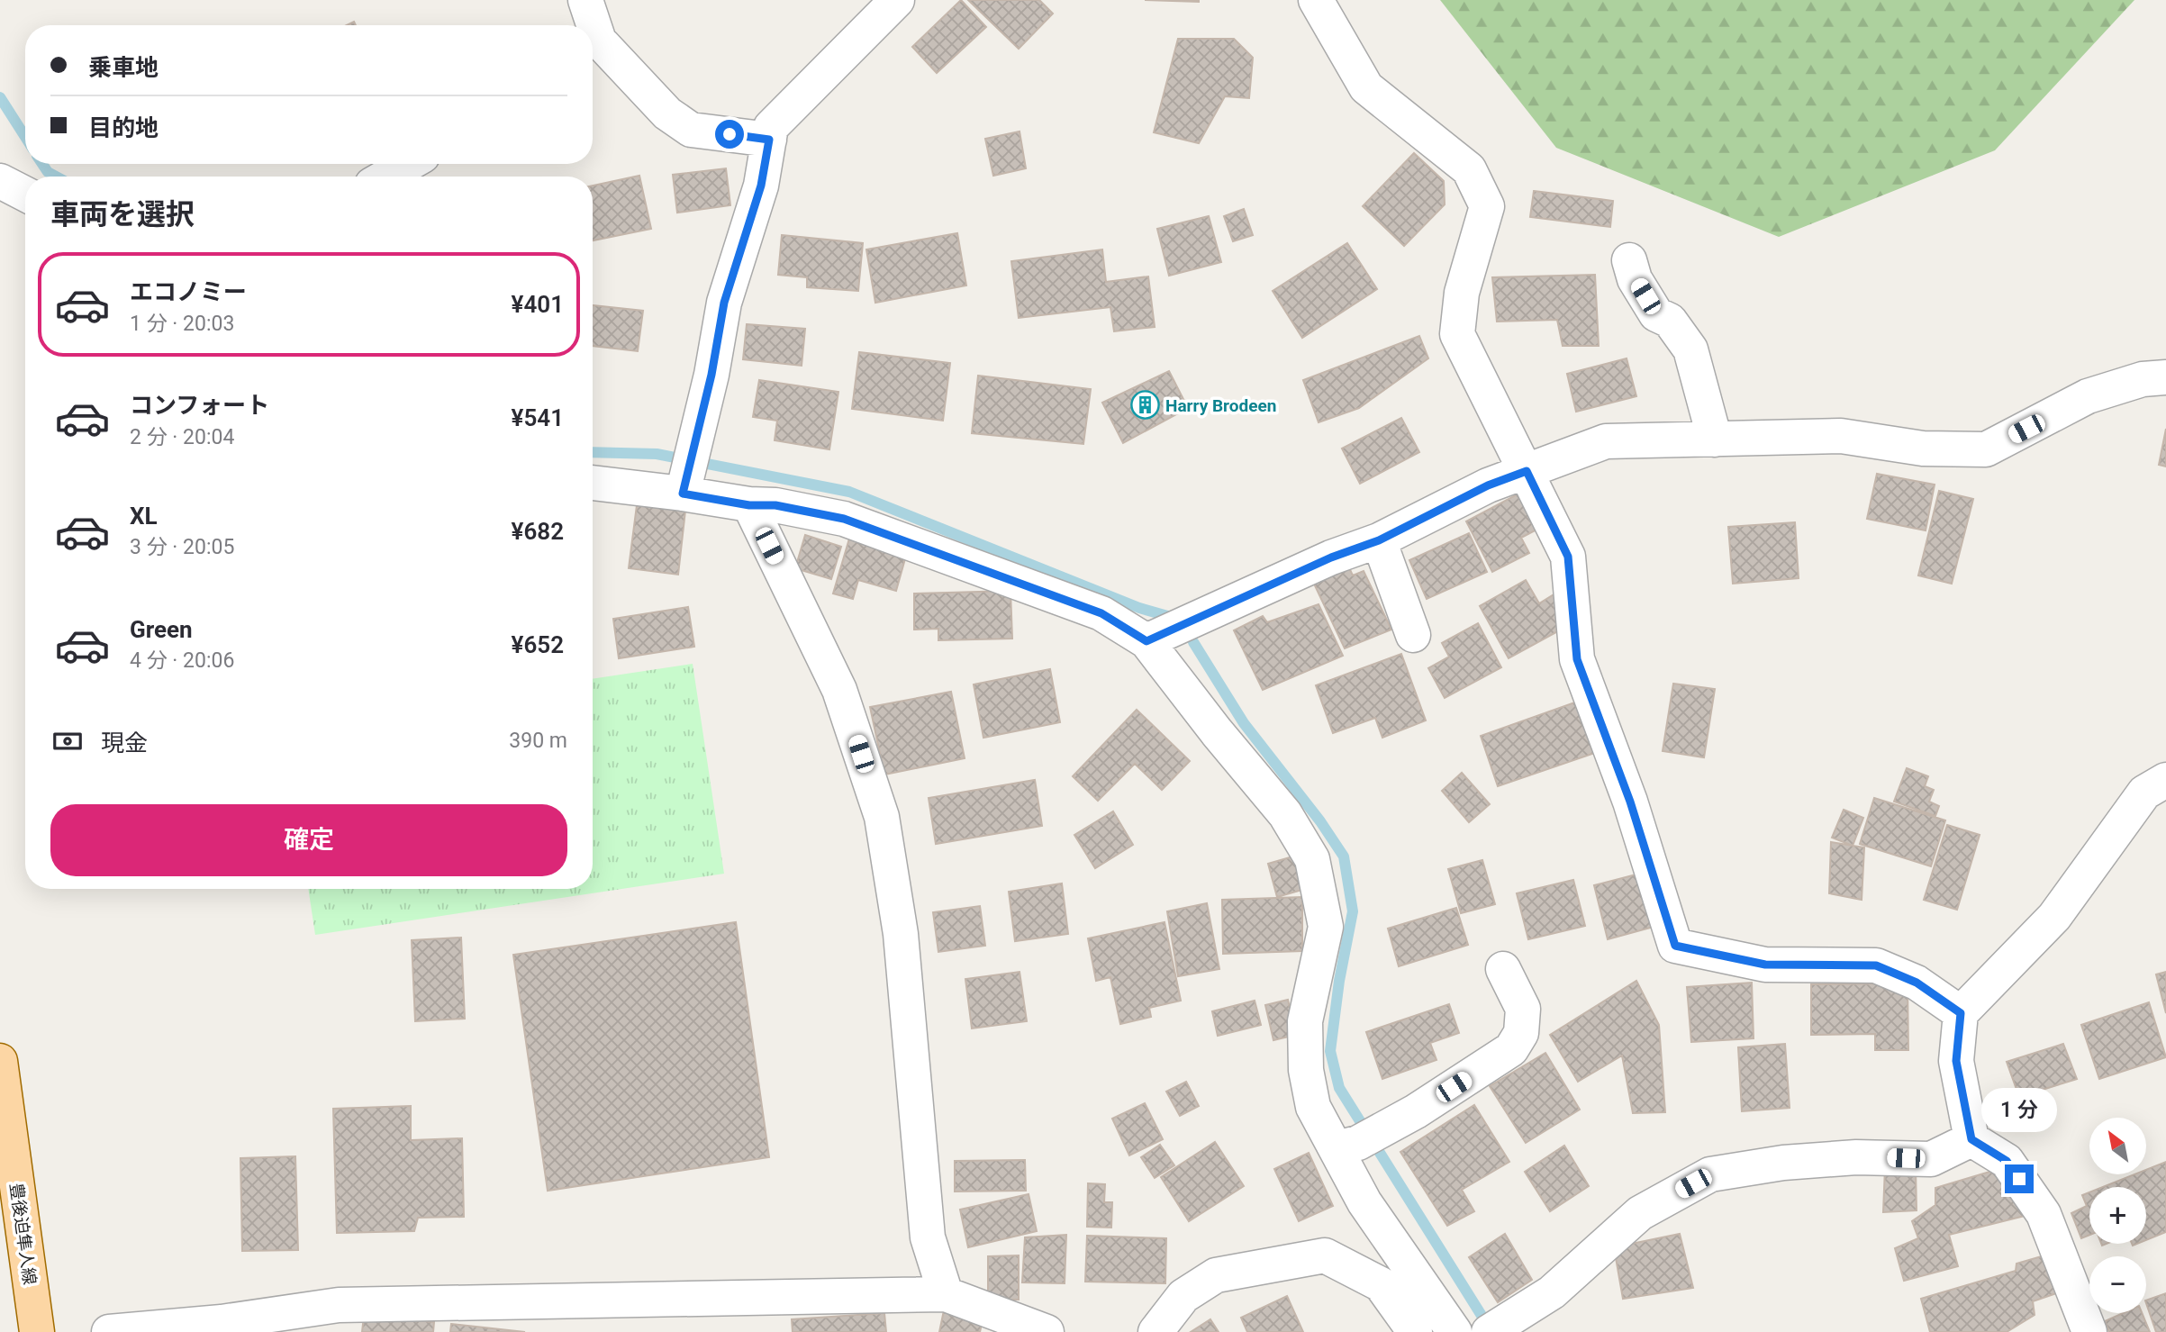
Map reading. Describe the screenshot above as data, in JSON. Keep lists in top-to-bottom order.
{
  "streets": {
    "main road": ["豊後迫隼人線"]
  },
  "places": {
    "building": ["Harry Brodeen"]
  },
  "north": "top left",
  "page": {
    "banner": ["乗車地", "目的地"],
    "heading": "車両を選択",
    "list": [
      {
        "name": "エコノミー",
        "note": "1 分 · 20:03",
        "value": "¥401"
      },
      {
        "name": "コンフォート",
        "note": "2 分 · 20:04",
        "value": "¥541"
      },
      {
        "name": "XL",
        "note": "3 分 · 20:05",
        "value": "¥682"
      },
      {
        "name": "Green",
        "note": "4 分 · 20:06",
        "value": "¥652"
      }
    ],
    "pay": ["現金", "390 m"],
    "buttons": "確定",
    "bubble": "1 分",
    "map_buttons": ["+", "−"]
  }
}
